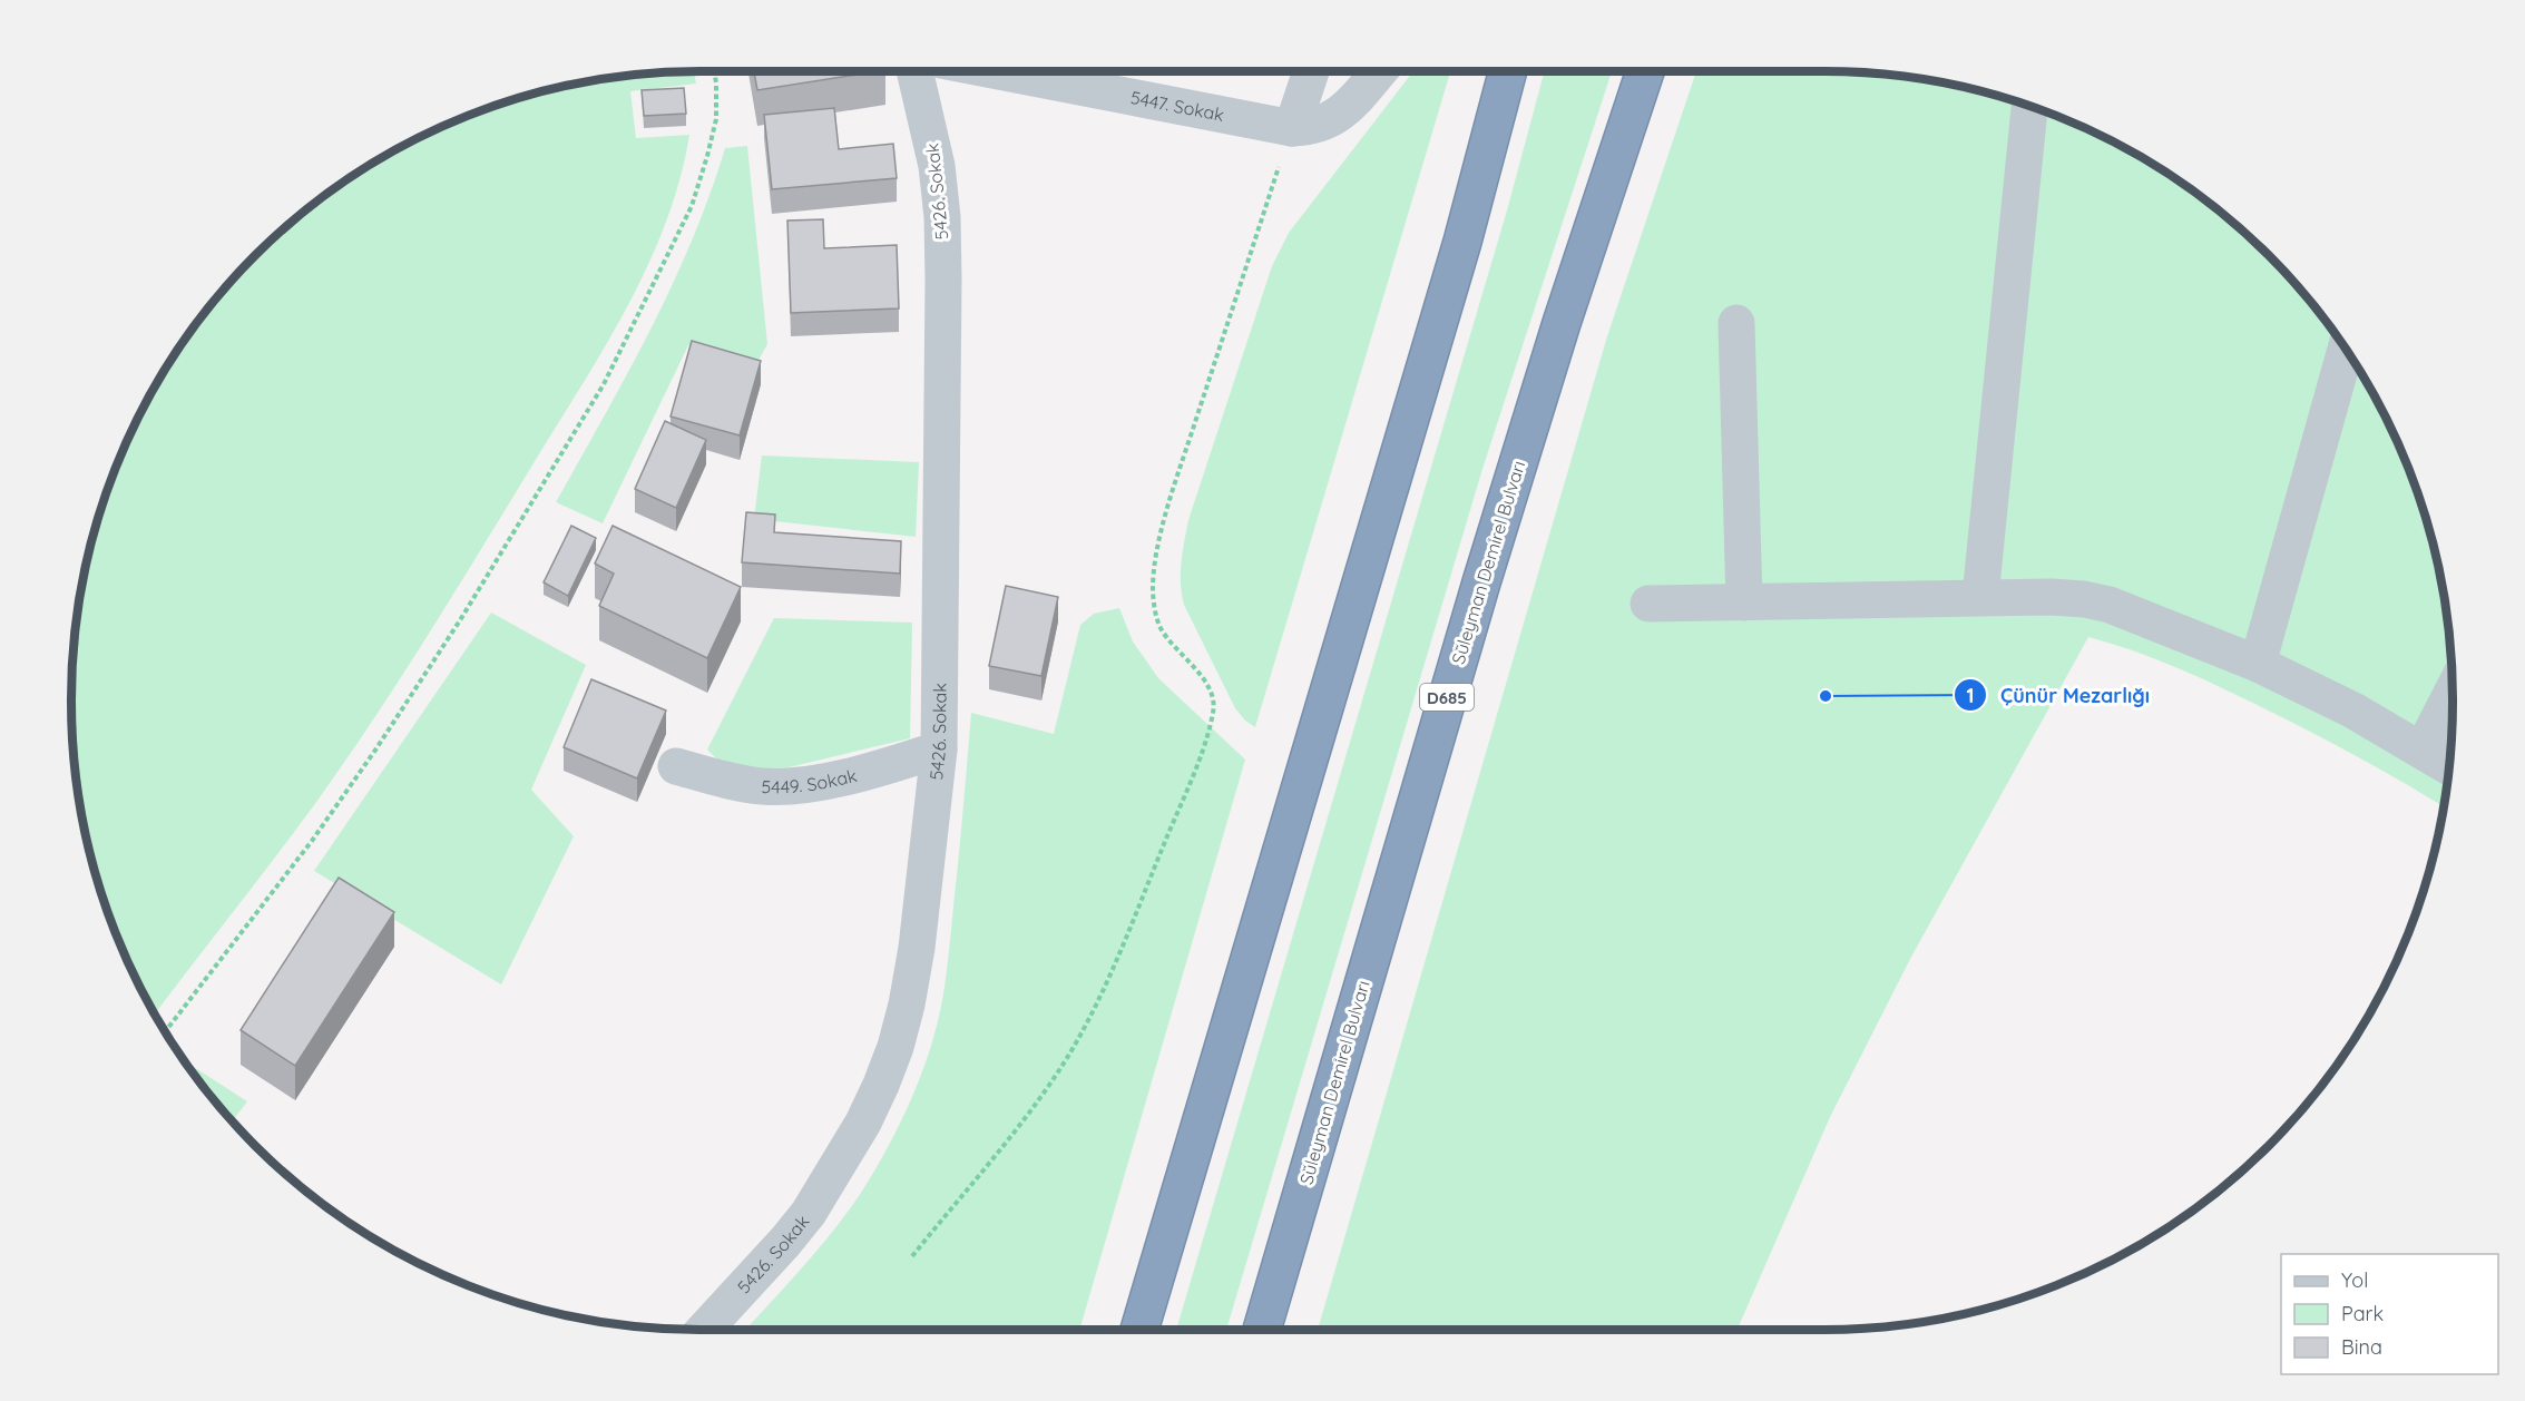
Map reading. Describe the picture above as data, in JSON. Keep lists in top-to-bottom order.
{
  "streets": {
    "highway": ["Süleyman Demirel Bulvarı", "D685"],
    "street": ["5447. Sokak", "5426. Sokak", "5449. Sokak"]
  },
  "crossings": [
    ["5426. Sokak", "5449. Sokak"]
  ],
  "places": ["Çünür Mezarlığı"],
  "legend": ["Yol", "Park", "Bina"]
}
